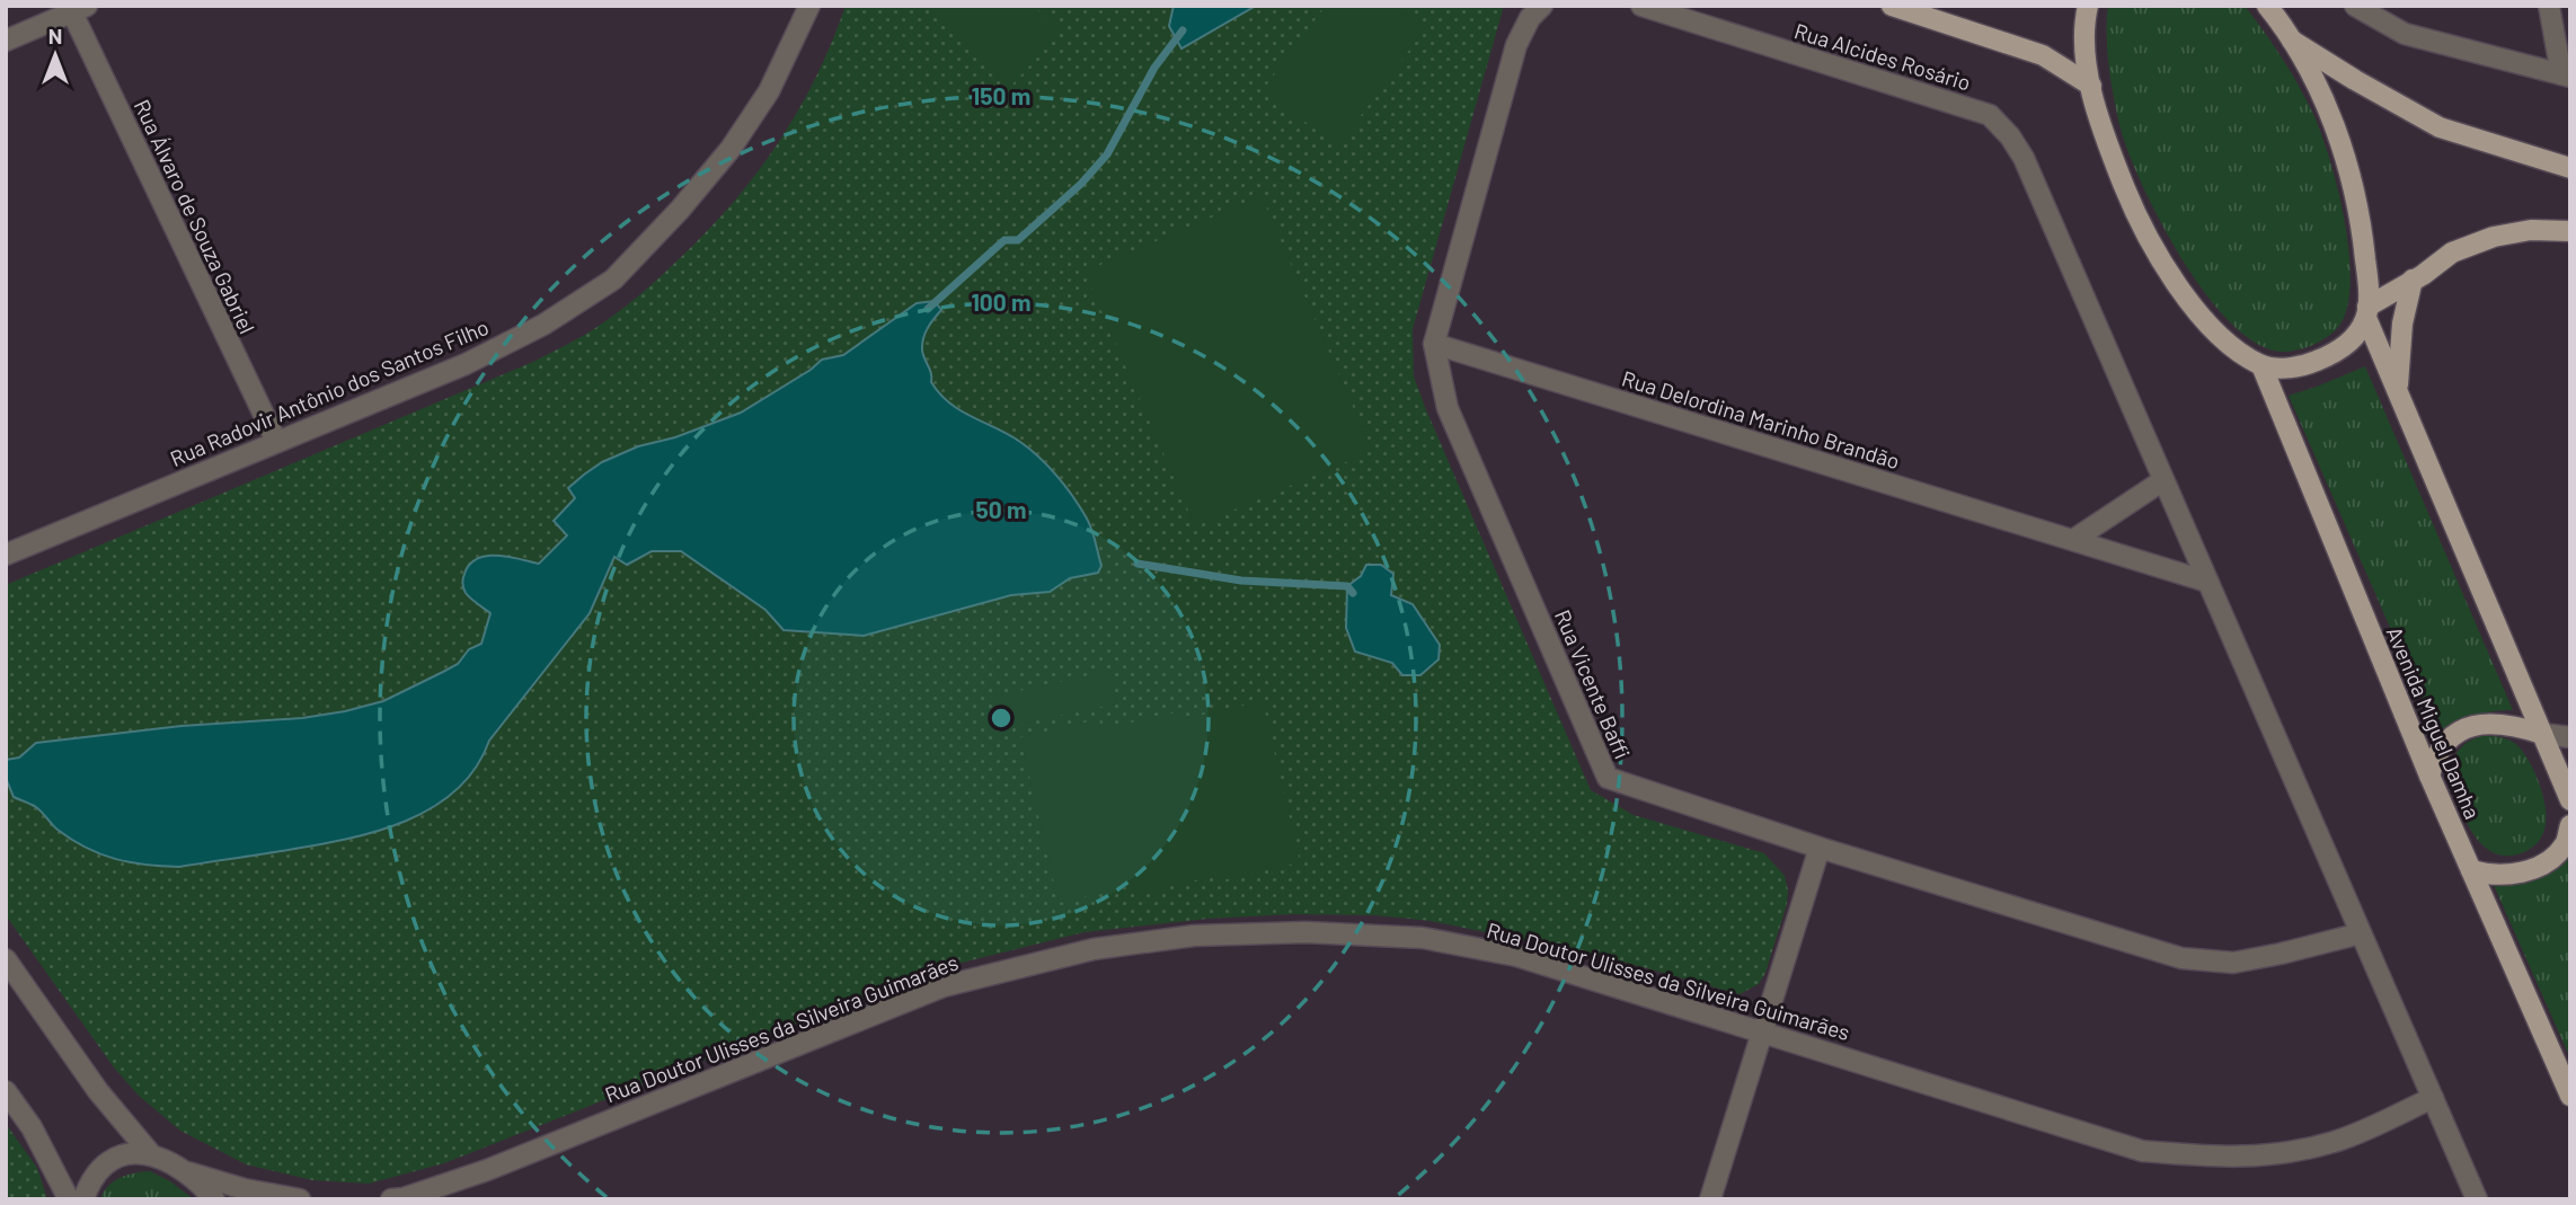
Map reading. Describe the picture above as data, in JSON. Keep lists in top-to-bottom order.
{
  "streets": {
    "main road": ["Avenida Miguel Damha"],
    "street": [
      "Rua Alcides Rosário",
      "Rua Álvaro de Souza Gabriel",
      "Rua Radovir Antônio dos Santos Filho",
      "Rua Delordina Marinho Brandão",
      "Rua Vicente Baffi",
      "Rua Doutor Ulisses da Silveira Guimarães"
    ]
  },
  "crossings": [
    ["Rua Álvaro de Souza Gabriel", "Rua Radovir Antônio dos Santos Filho"],
    ["Rua Delordina Marinho Brandão", "Rua Vicente Baffi"]
  ],
  "north": "top",
  "rings": ["150 m", "100 m", "50 m"]
}
